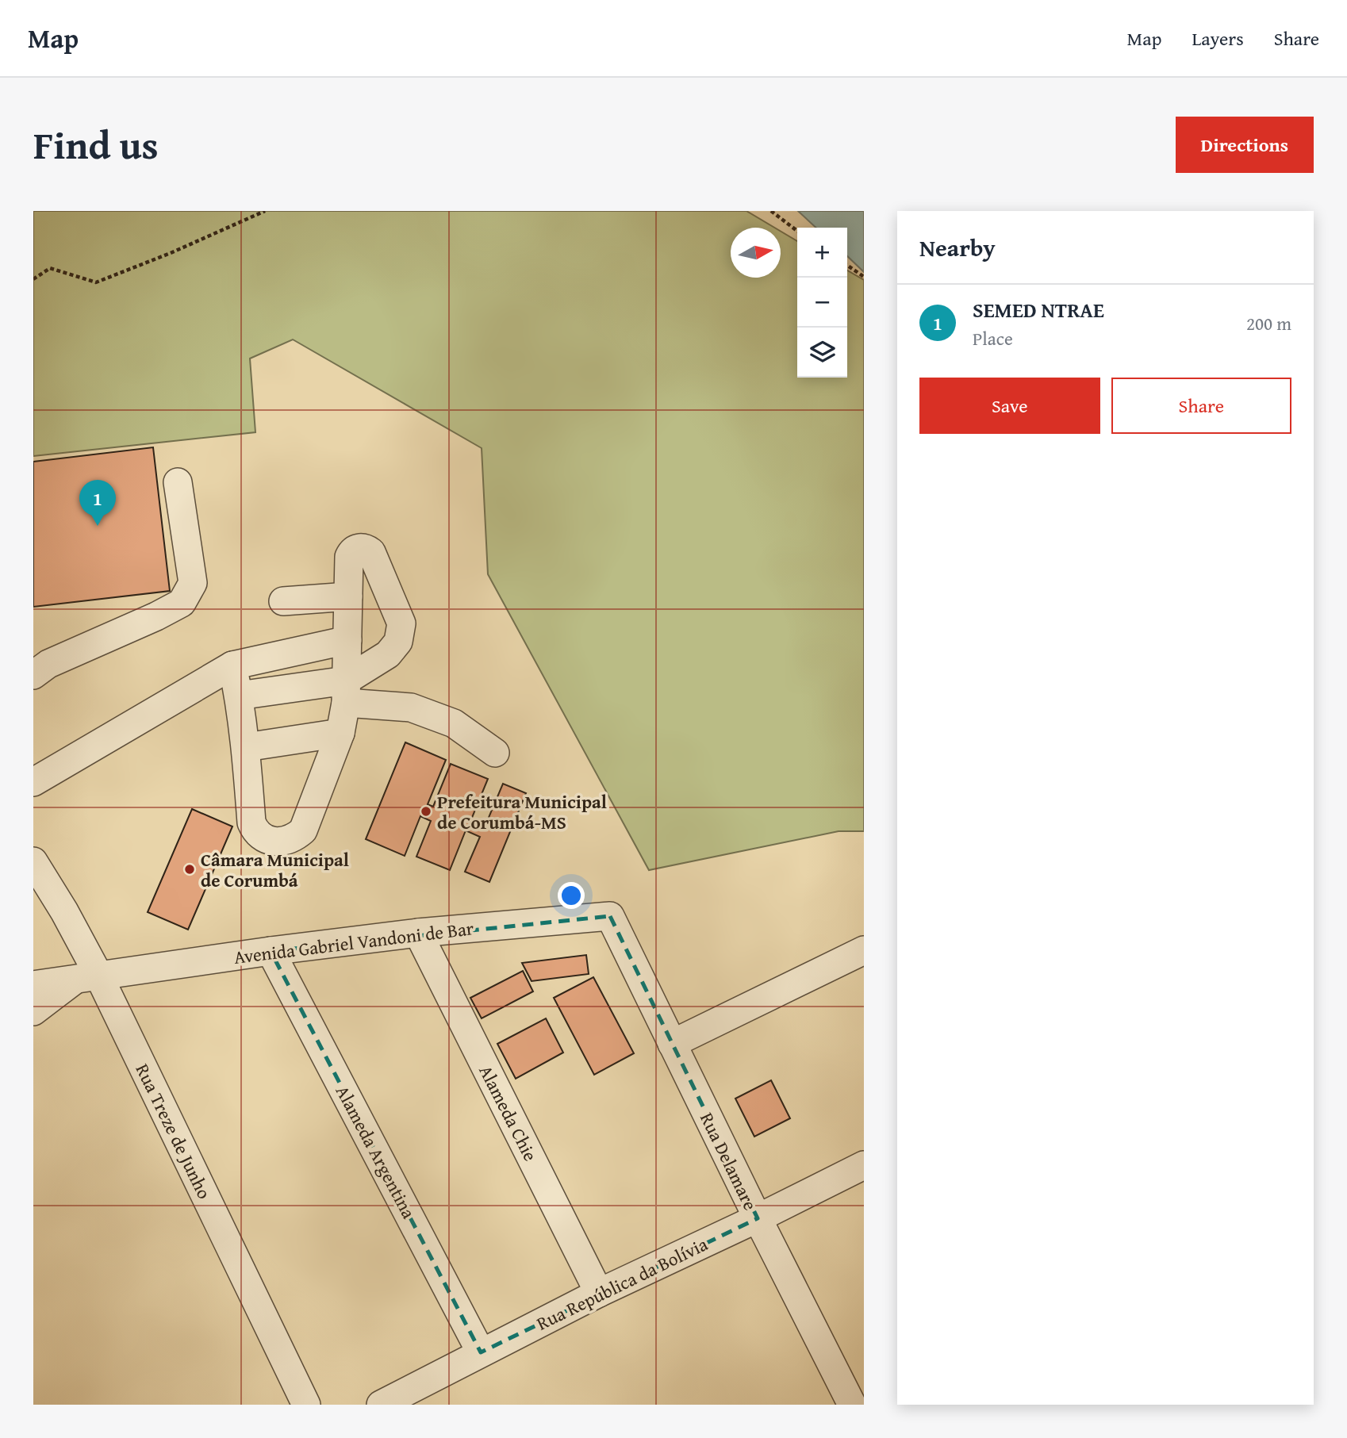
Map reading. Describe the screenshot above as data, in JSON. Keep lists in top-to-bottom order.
{
  "streets": {
    "street": [
      "Avenida Gabriel Vandoni de Bar",
      "Alameda Chie",
      "Rua Treze de Junho",
      "Alameda Argentina",
      "Rua Delamare",
      "Rua República da Bolívia"
    ]
  },
  "crossings": [
    ["Avenida Gabriel Vandoni de Bar", "Alameda Chie"],
    ["Avenida Gabriel Vandoni de Bar", "Rua Treze de Junho"],
    ["Avenida Gabriel Vandoni de Bar", "Alameda Argentina"],
    ["Avenida Gabriel Vandoni de Bar", "Rua Delamare"],
    ["Alameda Chie", "Rua República da Bolívia"],
    ["Alameda Argentina", "Rua República da Bolívia"],
    ["Rua Delamare", "Rua República da Bolívia"]
  ],
  "places": ["Prefeitura Municipal de Corumbá-MS", "Câmara Municipal de Corumbá"],
  "north": "right",
  "page": {
    "header": "Map",
    "nav": ["Map", "Layers", "Share"],
    "title": "Find us",
    "buttons": [
      "Directions",
      ["Save", "Share"]
    ],
    "heading": "Nearby",
    "map_buttons": ["+", "−"],
    "list": [
      {
        "mark": "1",
        "name": "SEMED NTRAE",
        "note": "Place",
        "value": "200 m"
      }
    ],
    "pins": "1"
  }
}
